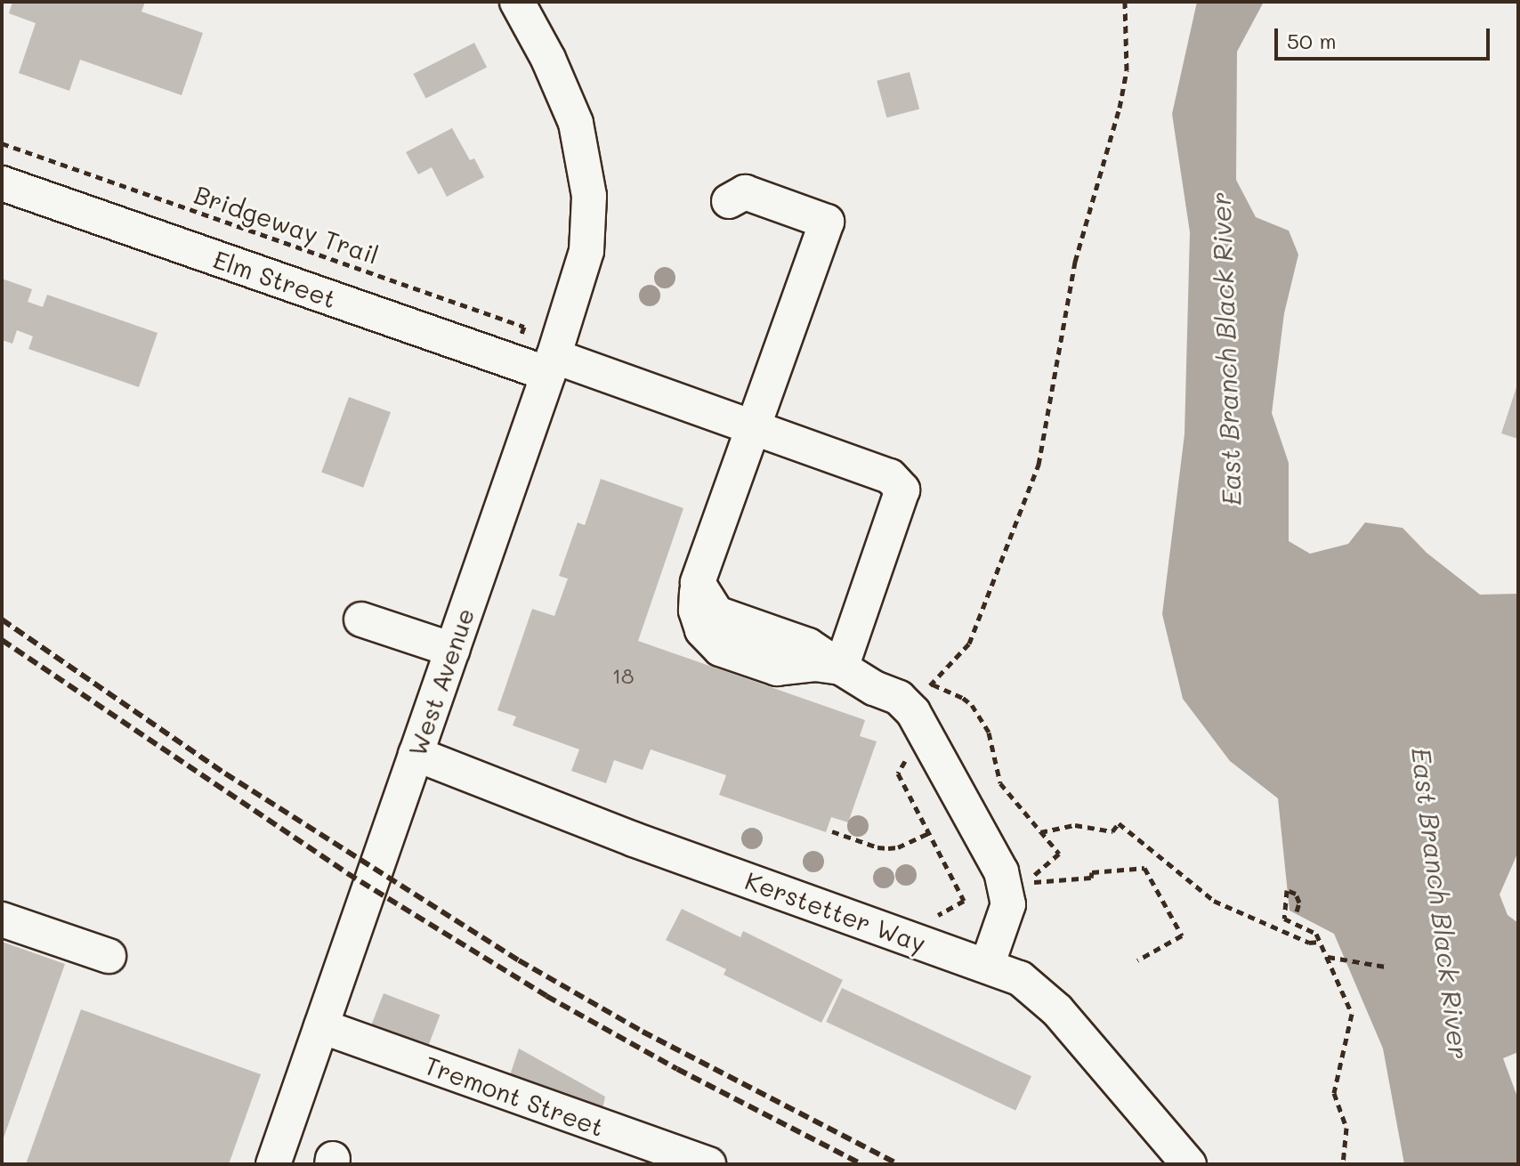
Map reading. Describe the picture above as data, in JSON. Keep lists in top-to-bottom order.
{
  "streets": {
    "street": [
      "Elm Street",
      "West Avenue",
      "Kerstetter Way",
      "Tremont Street"
    ],
    "path": ["Bridgeway Trail"]
  },
  "crossings": [
    ["Bridgeway Trail", "Elm Street"],
    ["Elm Street", "West Avenue"],
    ["West Avenue", "Kerstetter Way"],
    ["West Avenue", "Tremont Street"]
  ],
  "water": ["East Branch Black River"],
  "house_numbers": ["18"],
  "scale_bar": "50 m"
}
